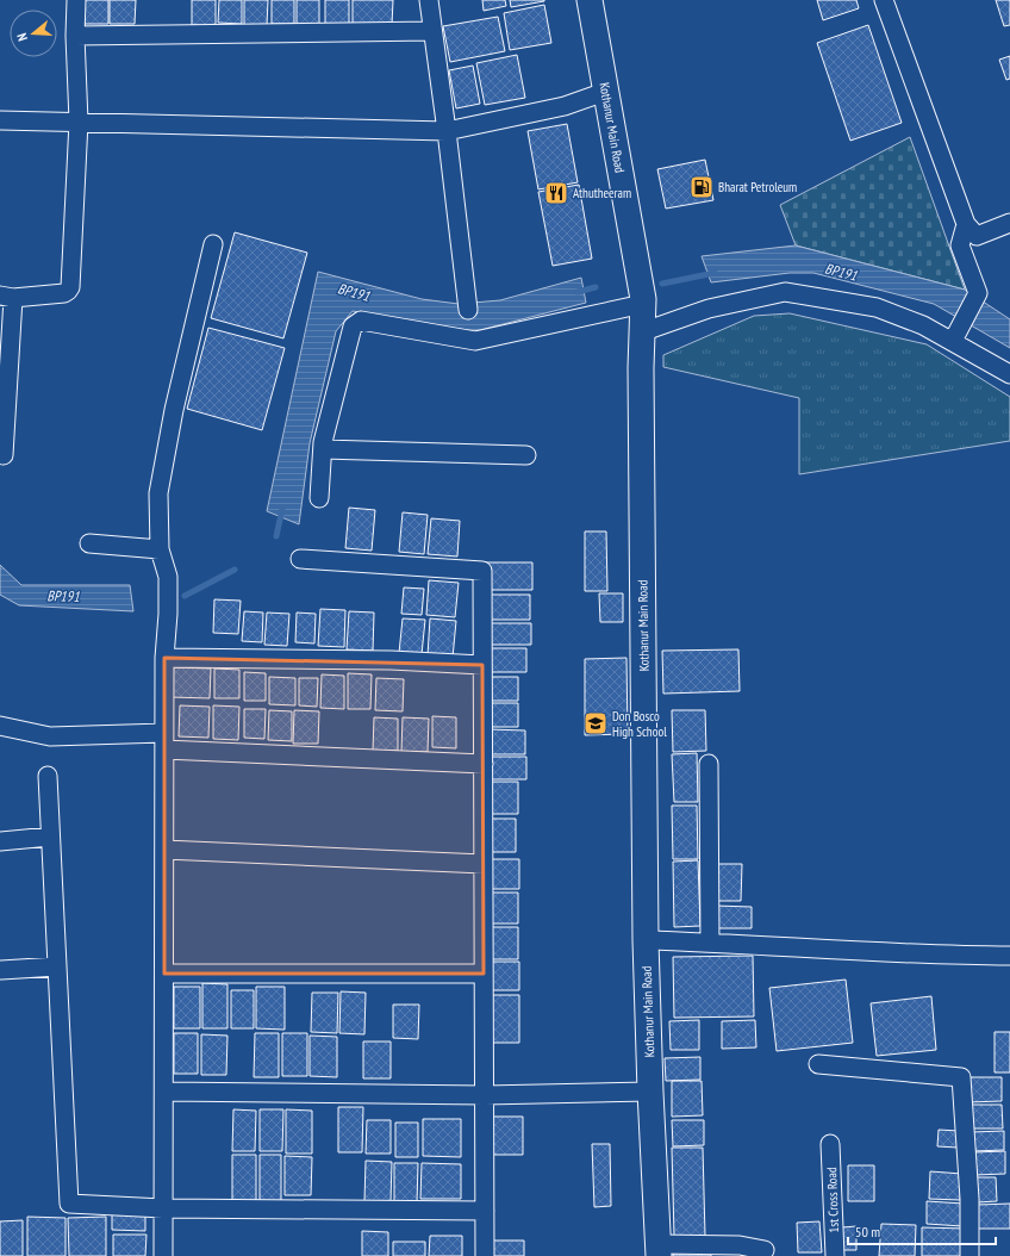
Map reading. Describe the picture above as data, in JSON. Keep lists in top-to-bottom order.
{
  "streets": {
    "main road": ["Kothanur Main Road"],
    "street": ["1st Cross Road"]
  },
  "water": ["BP191"],
  "places": {
    "fuel station": ["Bharat Petroleum"],
    "restaurant": ["Athutheeram"],
    "school or university": ["Don Bosco High School"]
  },
  "scale_bar": "50 m",
  "north": "left"
}
